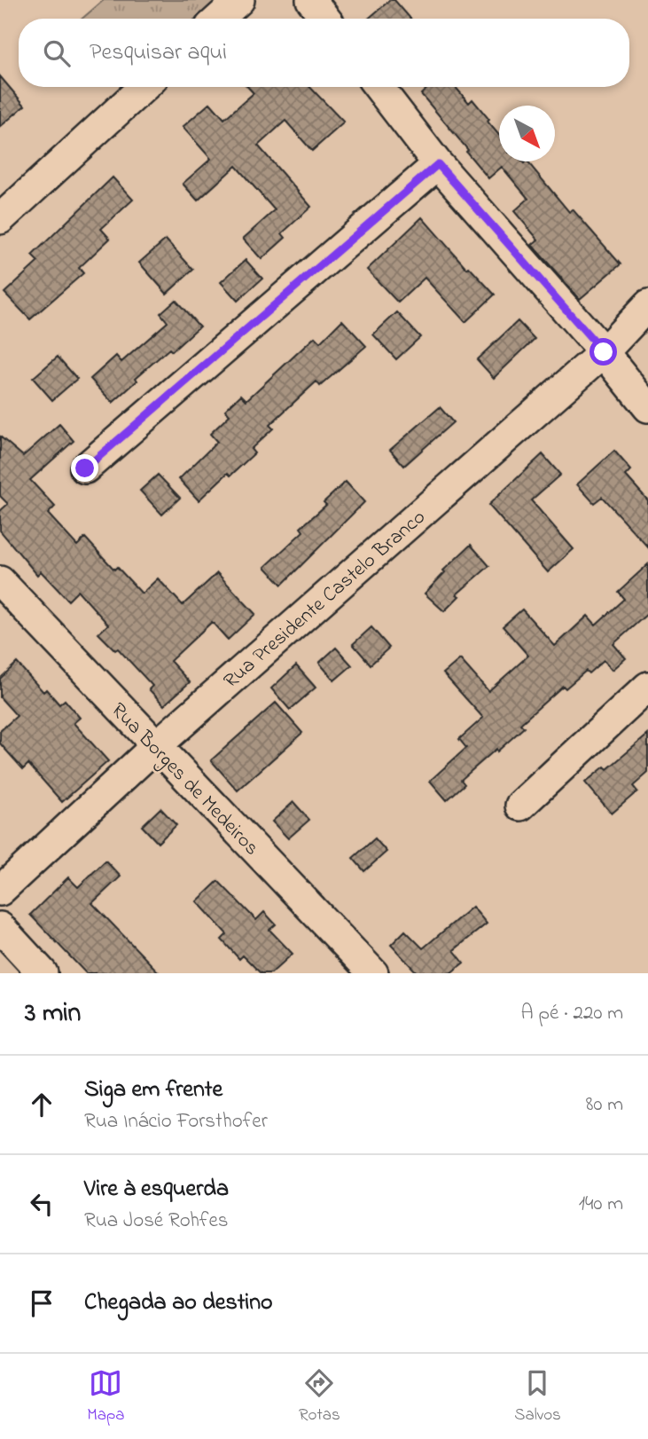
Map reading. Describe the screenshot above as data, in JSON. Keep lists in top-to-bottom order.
{
  "streets": {
    "street": ["Rua Presidente Castelo Branco", "Rua Borges de Medeiros"]
  },
  "crossings": [
    ["Rua Presidente Castelo Branco", "Rua Borges de Medeiros"]
  ],
  "north": "bottom right",
  "page": {
    "search": "Pesquisar aqui",
    "heading": ["3 min", "A pé · 220 m"],
    "list": [
      ["Siga em frente", "Rua Inácio Forsthofer", "80 m"],
      ["Vire à esquerda", "Rua José Rohfes", "140 m"],
      "Chegada ao destino"
    ],
    "nav": ["Mapa", "Rotas", "Salvos"]
  }
}
